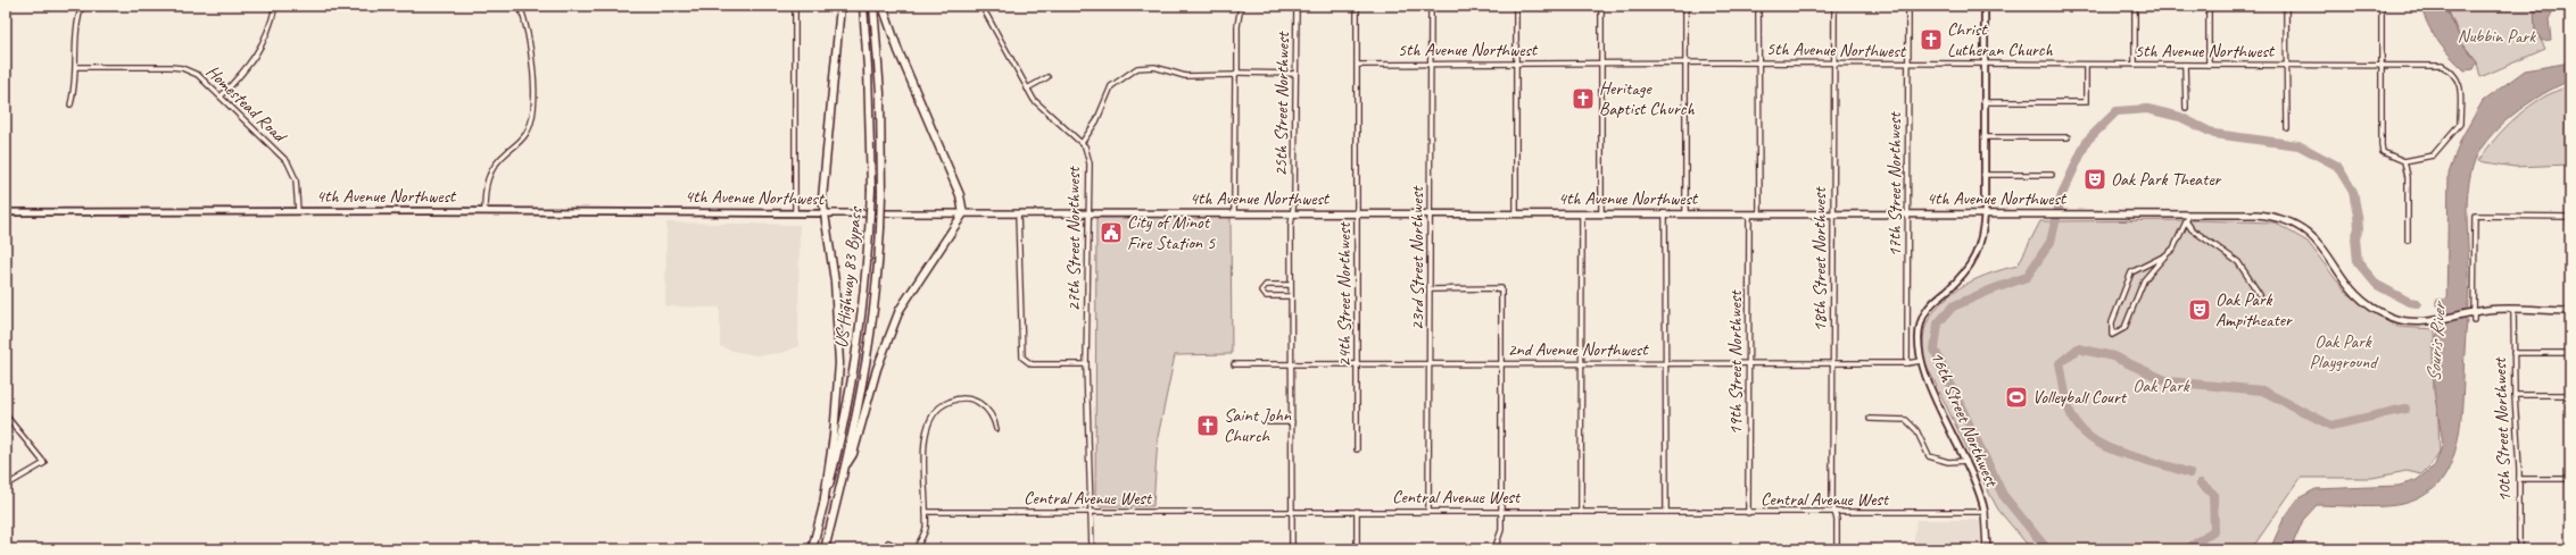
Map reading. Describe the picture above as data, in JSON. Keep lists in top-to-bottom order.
{
  "streets": {
    "highway": ["US Highway 83 Bypass"],
    "main road": ["4th Avenue Northwest"],
    "street": [
      "5th Avenue Northwest",
      "Homestead Road",
      "25th Street Northwest",
      "17th Street Northwest",
      "27th Street Northwest",
      "23rd Street Northwest",
      "18th Street Northwest",
      "24th Street Northwest",
      "2nd Avenue Northwest",
      "19th Street Northwest",
      "16th Street Northwest",
      "10th Street Northwest",
      "Central Avenue West"
    ]
  },
  "crossings": [
    ["5th Avenue Northwest", "17th Street Northwest"],
    ["5th Avenue Northwest", "23rd Street Northwest"],
    ["5th Avenue Northwest", "18th Street Northwest"],
    ["5th Avenue Northwest", "24th Street Northwest"],
    ["5th Avenue Northwest", "16th Street Northwest"],
    ["Homestead Road", "4th Avenue Northwest"],
    ["25th Street Northwest", "4th Avenue Northwest"],
    ["25th Street Northwest", "2nd Avenue Northwest"],
    ["25th Street Northwest", "Central Avenue West"],
    ["17th Street Northwest", "4th Avenue Northwest"],
    ["17th Street Northwest", "2nd Avenue Northwest"],
    ["4th Avenue Northwest", "27th Street Northwest"],
    ["4th Avenue Northwest", "23rd Street Northwest"],
    ["4th Avenue Northwest", "18th Street Northwest"],
    ["4th Avenue Northwest", "24th Street Northwest"],
    ["4th Avenue Northwest", "19th Street Northwest"],
    ["4th Avenue Northwest", "16th Street Northwest"],
    ["4th Avenue Northwest", "10th Street Northwest"],
    ["27th Street Northwest", "Central Avenue West"],
    ["23rd Street Northwest", "2nd Avenue Northwest"],
    ["23rd Street Northwest", "Central Avenue West"],
    ["18th Street Northwest", "2nd Avenue Northwest"],
    ["18th Street Northwest", "Central Avenue West"],
    ["24th Street Northwest", "2nd Avenue Northwest"],
    ["2nd Avenue Northwest", "19th Street Northwest"],
    ["2nd Avenue Northwest", "16th Street Northwest"],
    ["19th Street Northwest", "Central Avenue West"],
    ["16th Street Northwest", "Central Avenue West"]
  ],
  "water": ["Souris River"],
  "parks": ["Nubbin Park", "Oak Park Playground", "Oak Park"],
  "places": {
    "church": ["Christ Lutheran Church", "Heritage Baptist Church", "Saint John Church"],
    "theatre": ["Oak Park Theater", "Oak Park Ampitheater"],
    "public building": ["City of Minot Fire Station 5"],
    "sports": ["Volleyball Court"]
  }
}
